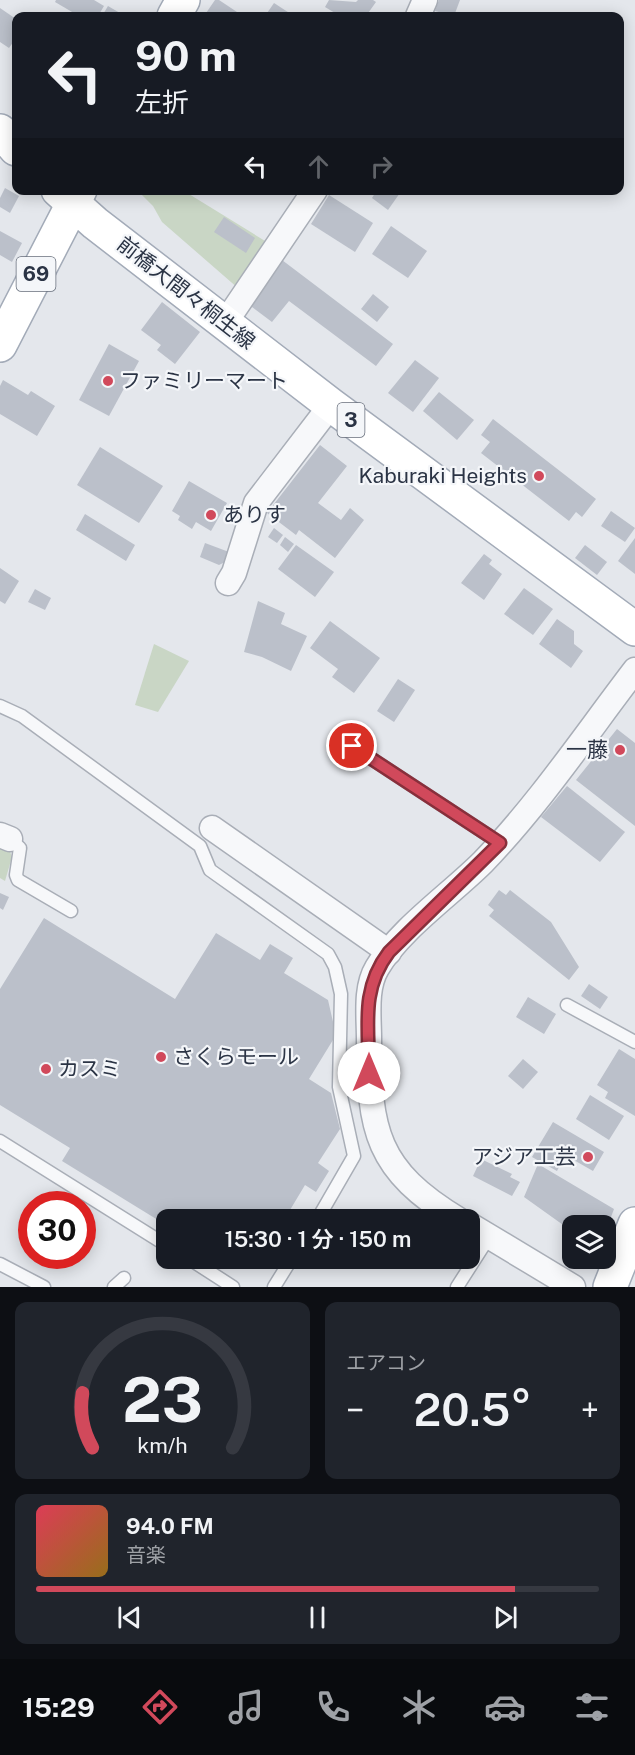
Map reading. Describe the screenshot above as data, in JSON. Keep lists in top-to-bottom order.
{
  "streets": {
    "main road": ["69", "前橋大間々桐生線", "3"]
  },
  "crossings": [
    ["69", "前橋大間々桐生線"]
  ],
  "places": [
    "ファミリーマート",
    "Kaburaki Heights",
    "ありす",
    "一藤",
    "さくらモール",
    "カスミ",
    "アジア工芸"
  ],
  "page": {
    "turn": ["90 m", "左折"],
    "limit": "30",
    "trip": "15:30 · 1 分 · 150 m",
    "tile": "エアコン",
    "heat": ["−", "20.5°", "+"],
    "song": ["94.0 FM", "音楽"],
    "tabs": "15:29",
    "gauge": ["23", "km/h"]
  }
}
